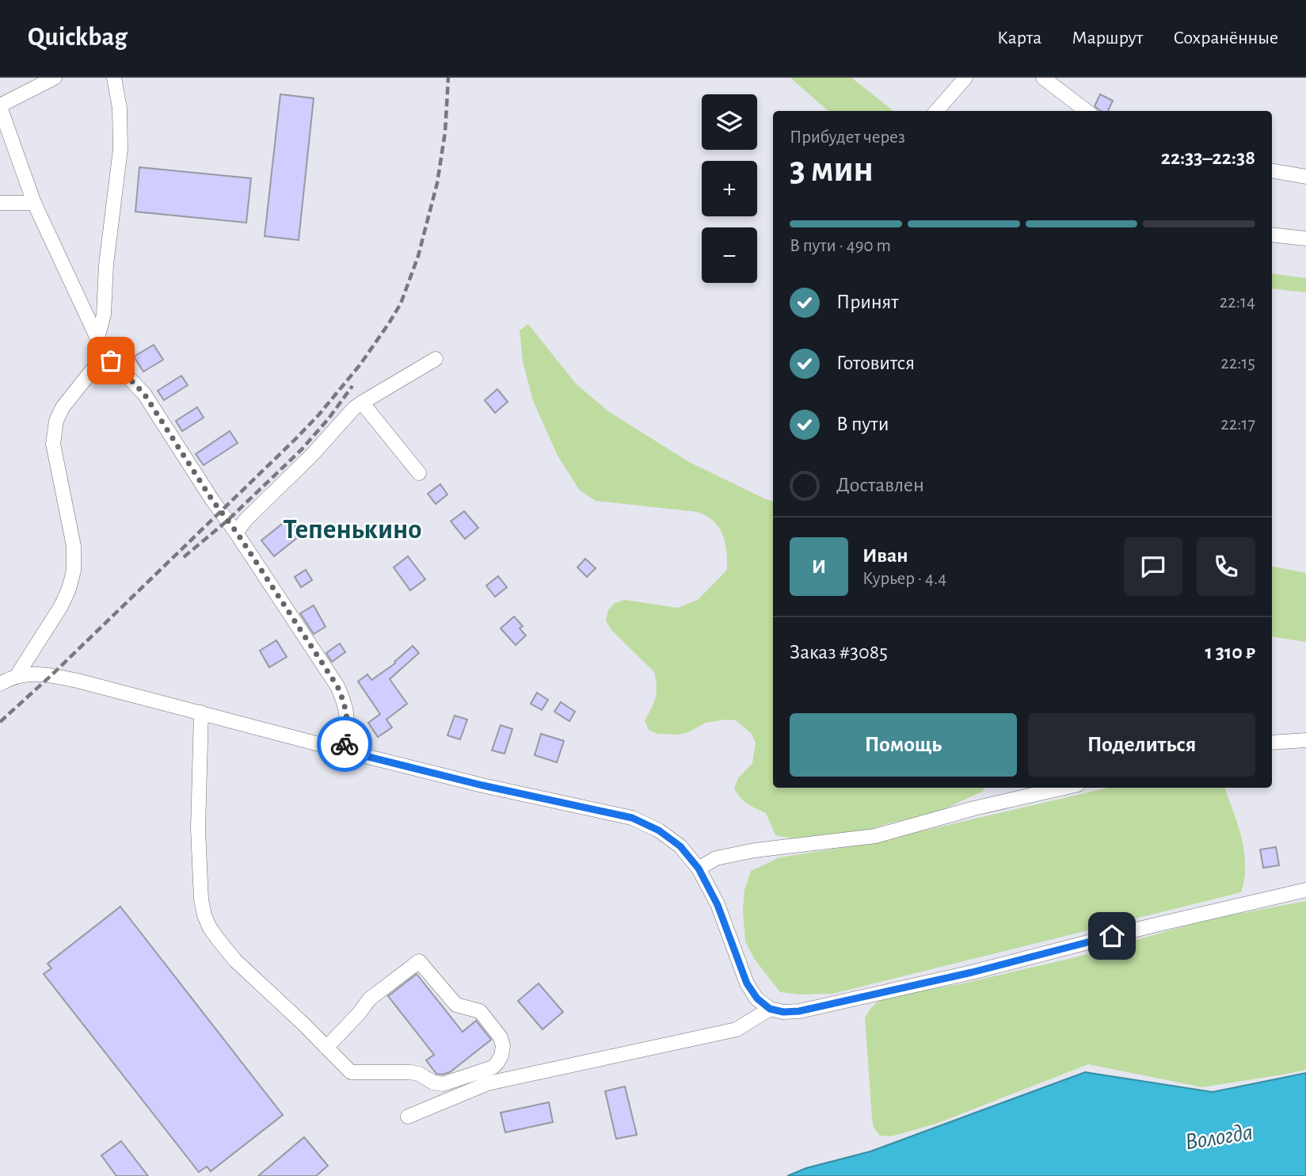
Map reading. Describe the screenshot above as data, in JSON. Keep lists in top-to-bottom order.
{
  "districts": ["Тепенькино"],
  "water": ["Вологда"],
  "page": {
    "header": "Quickbag",
    "nav": ["Карта", "Маршрут", "Сохранённые"],
    "map_buttons": ["+", "−"],
    "heading": ["3 мин", "Прибудет через", "22:33–22:38"],
    "panel": [
      "Иван",
      "Курьер · 4.4",
      "Заказ #3085",
      "1 310 ₽"
    ],
    "bar": "В пути · 490 m",
    "list": [
      ["Принят", "22:14"],
      ["Готовится", "22:15"],
      ["В пути", "22:17"],
      "Доставлен"
    ],
    "round": "И",
    "buttons": ["Помощь", "Поделиться"]
  }
}
